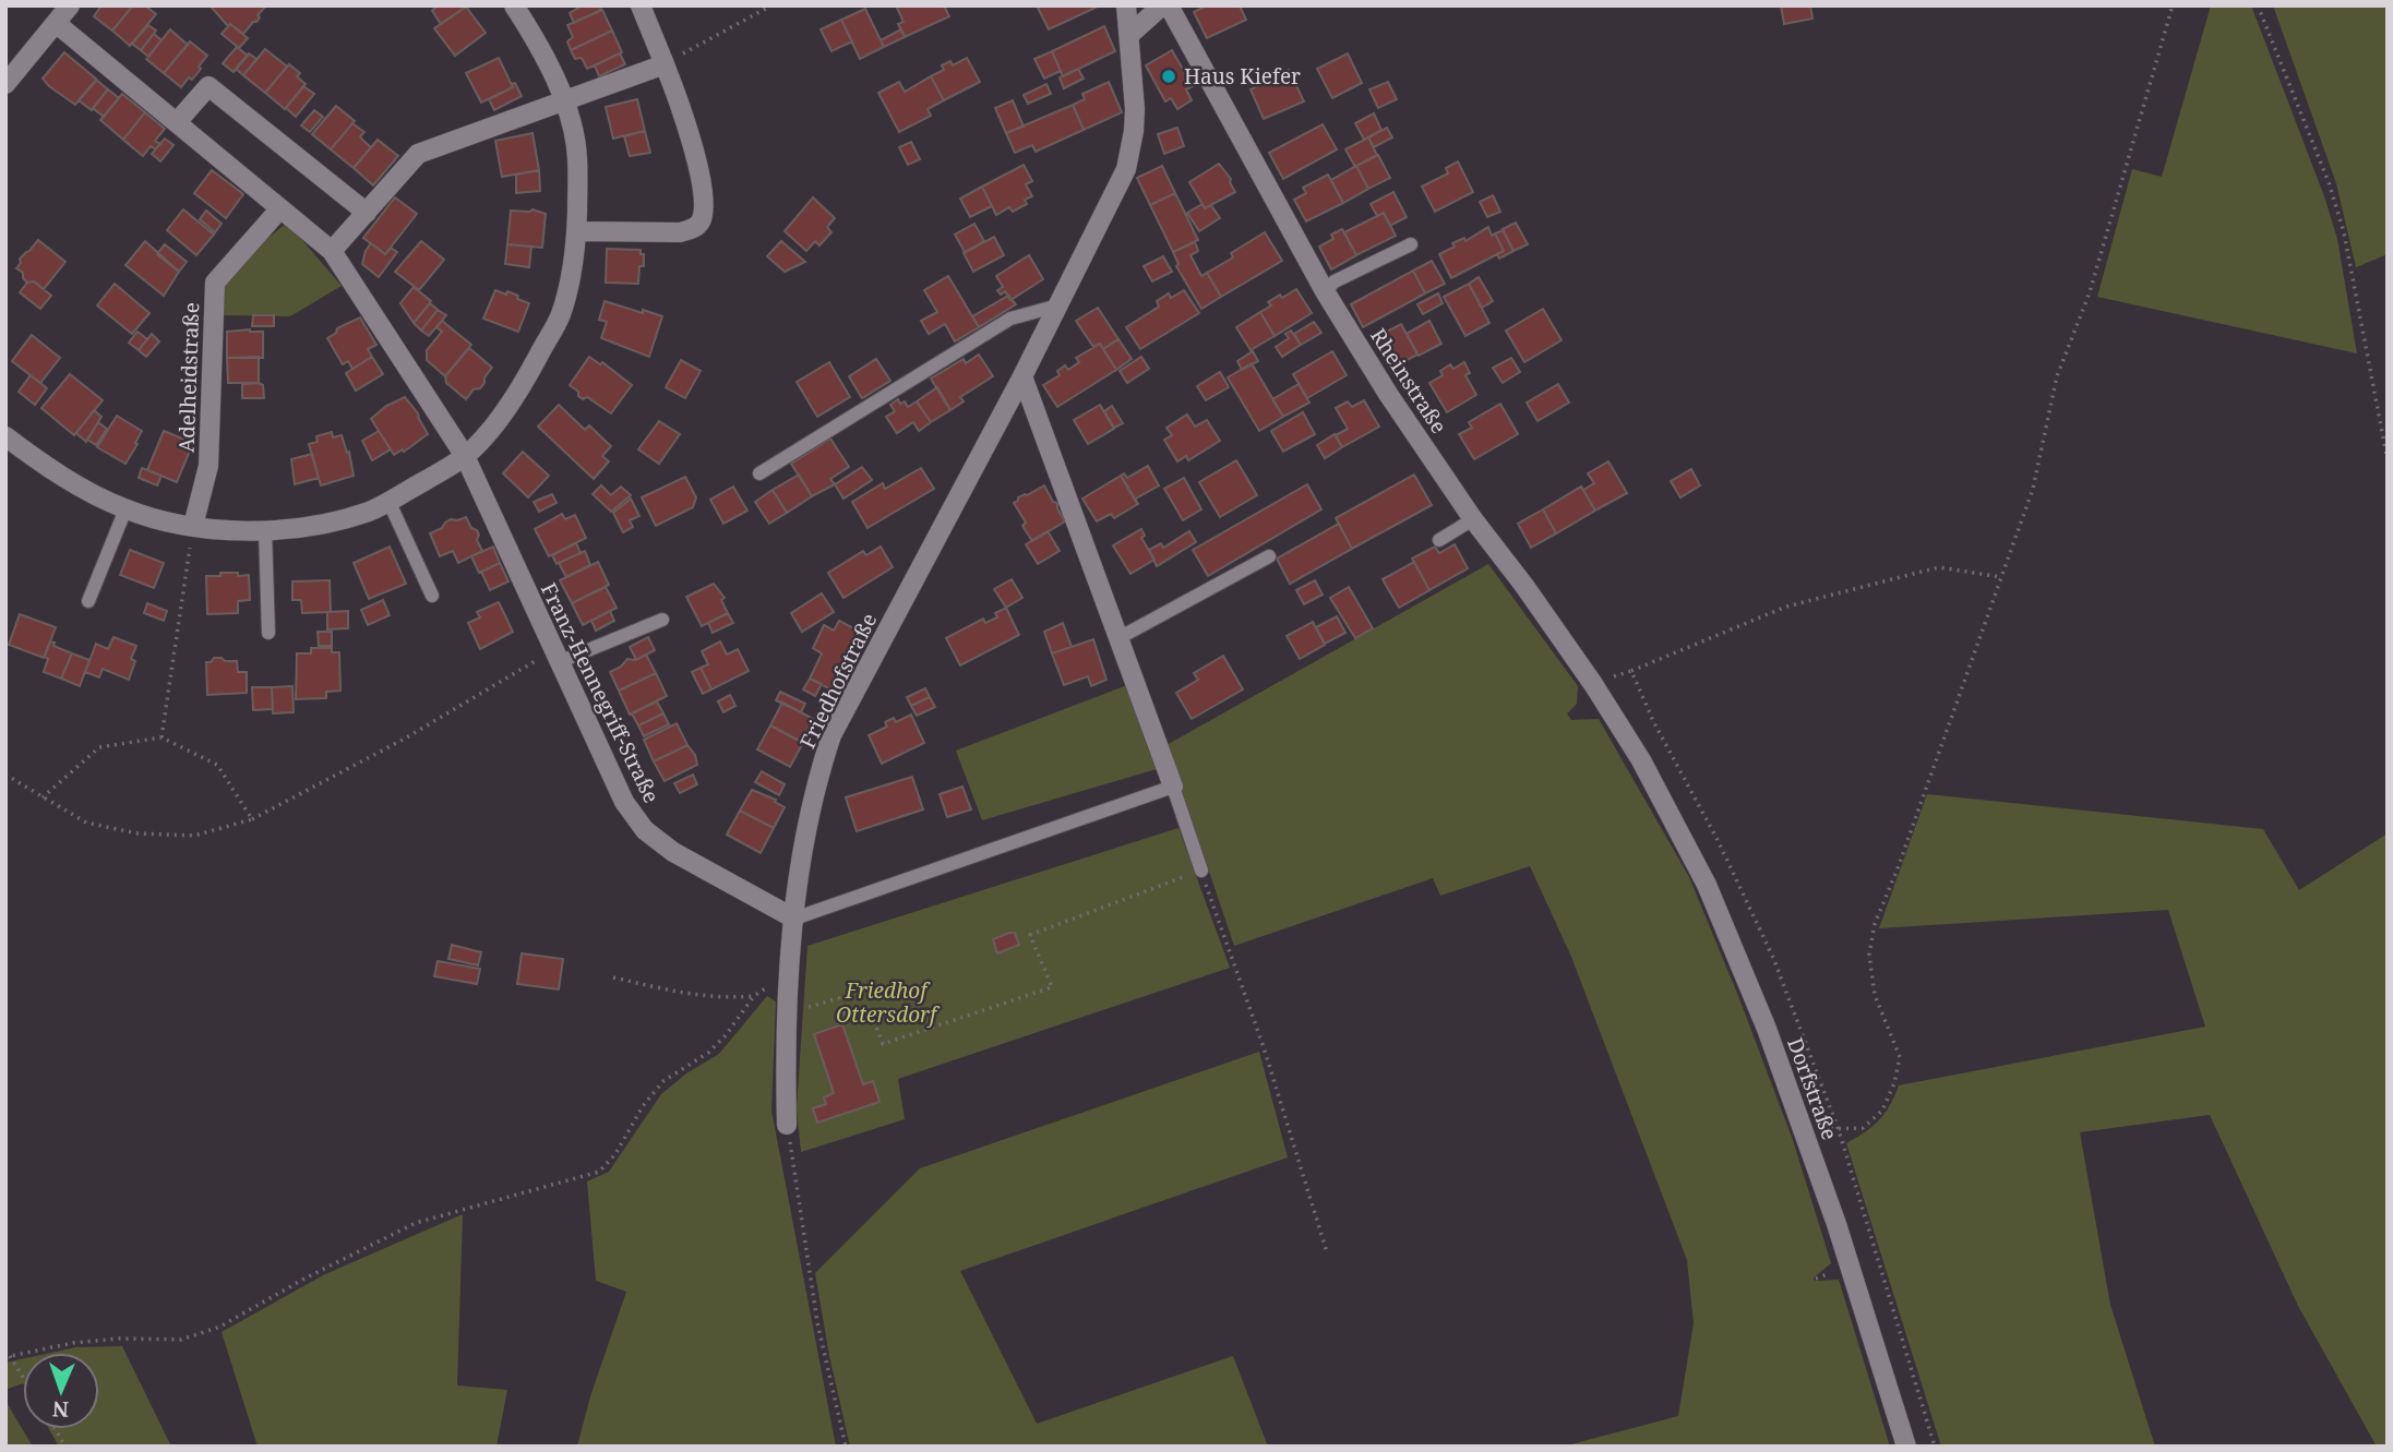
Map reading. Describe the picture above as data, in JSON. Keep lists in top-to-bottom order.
{
  "streets": {
    "street": [
      "Adelheidstraße",
      "Rheinstraße",
      "Friedhofstraße",
      "Franz-Hennegriff-Straße",
      "Dorfstraße"
    ]
  },
  "crossings": [
    ["Rheinstraße", "Dorfstraße"],
    ["Friedhofstraße", "Franz-Hennegriff-Straße"]
  ],
  "parks": ["Friedhof Ottersdorf"],
  "places": ["Haus Kiefer"],
  "north": "bottom"
}
